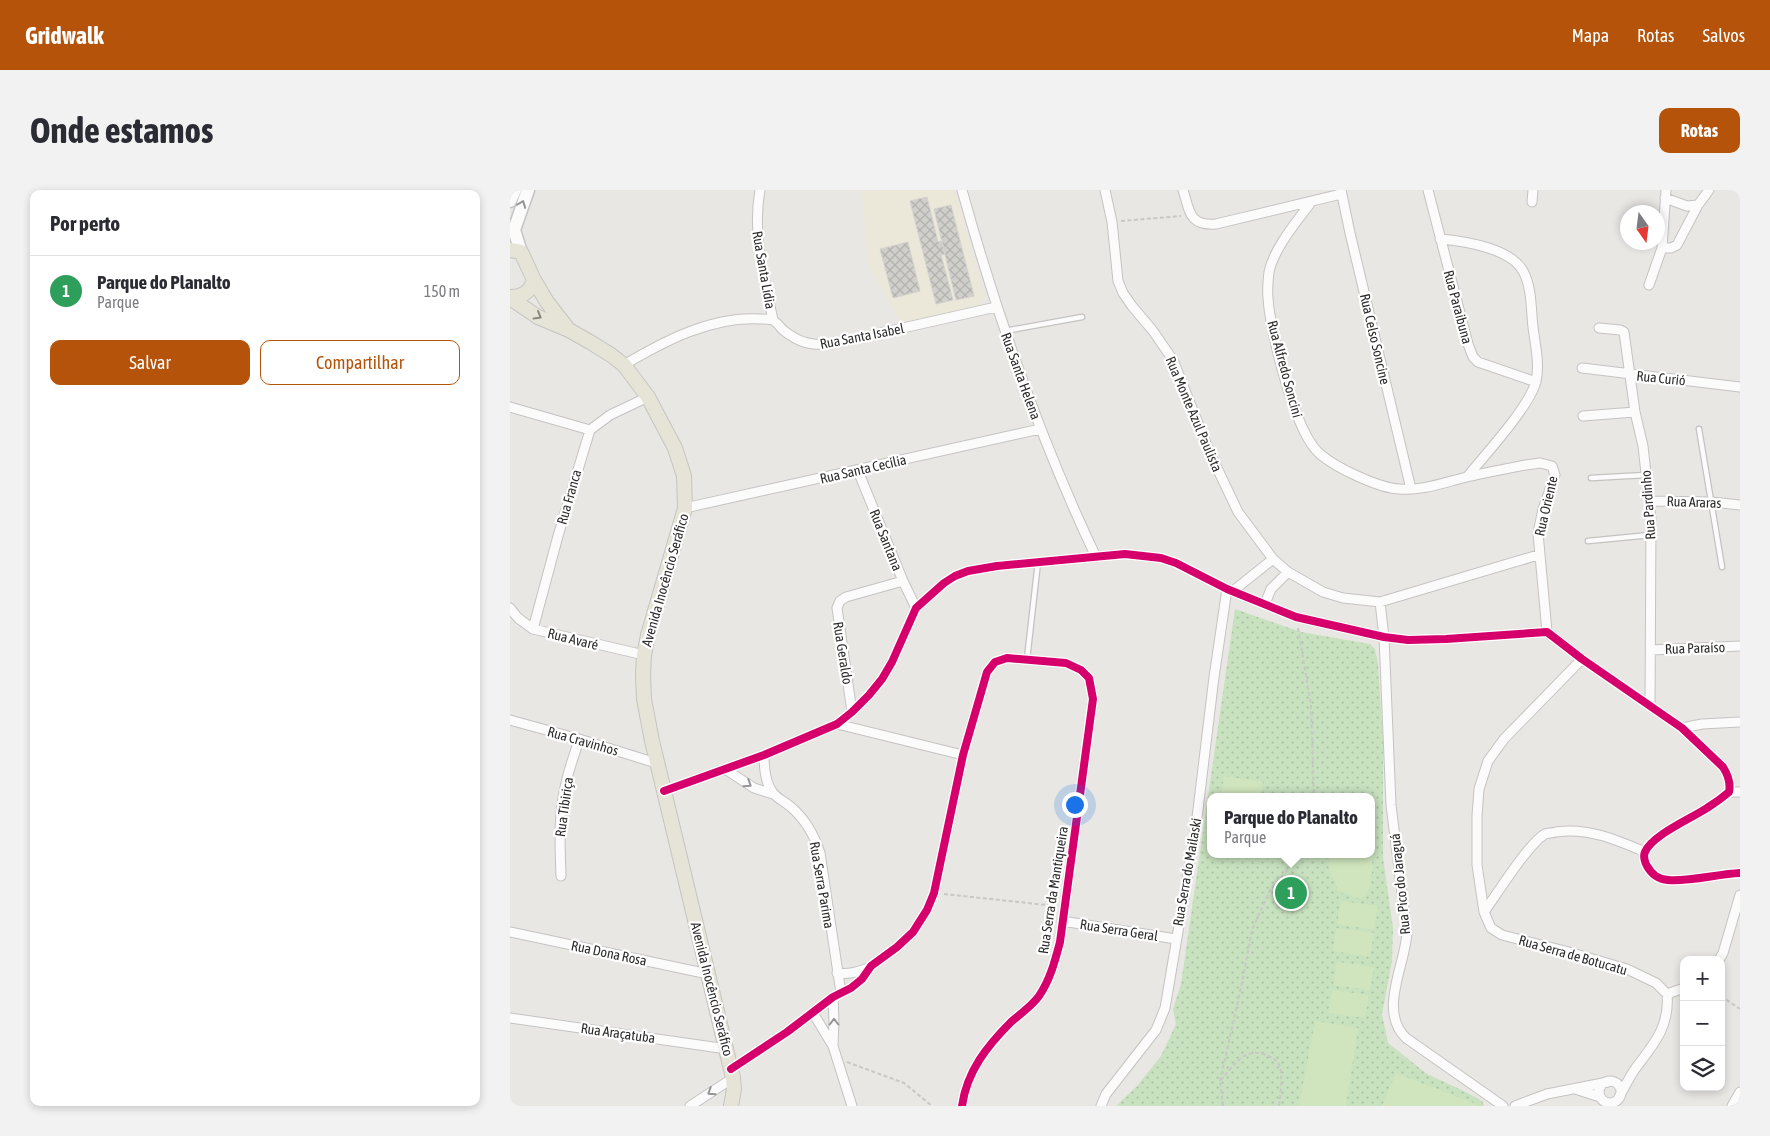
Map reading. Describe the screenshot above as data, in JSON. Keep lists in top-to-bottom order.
{
  "streets": {
    "main road": ["Avenida Inocêncio Seráfico"],
    "street": [
      "Rua Santa Lídia",
      "Rua Paraibuna",
      "Rua Santa Isabel",
      "Rua Celso Soncine",
      "Rua Alfredo Soncini",
      "Rua Santa Helena",
      "Rua Curió",
      "Rua Monte Azul Paulista",
      "Rua Santa Cecília",
      "Rua Franca",
      "Rua Araras",
      "Rua Pardinho",
      "Rua Oriente",
      "Rua Santana",
      "Rua Avaré",
      "Rua Paraíso",
      "Rua Geraldo",
      "Rua Cravinhos",
      "Rua Tibiriça",
      "Rua Serra do Mailaski",
      "Rua Pico do Jaraguá",
      "Rua Serra Parima",
      "Rua Serra da Mantiqueira",
      "Rua Serra Geral",
      "Rua Dona Rosa",
      "Rua Serra de Botucatu",
      "Rua Araçatuba"
    ]
  },
  "crossings": [
    ["Rua Santa Lídia", "Rua Santa Isabel"],
    ["Rua Santa Isabel", "Rua Santa Helena"],
    ["Rua Celso Soncine", "Rua Alfredo Soncini"],
    ["Rua Alfredo Soncini", "Rua Oriente"],
    ["Rua Santa Helena", "Rua Santa Cecília"],
    ["Rua Curió", "Rua Pardinho"],
    ["Rua Monte Azul Paulista", "Rua Pico do Jaraguá"],
    ["Rua Santa Cecília", "Rua Santana"],
    ["Rua Santa Cecília", "Avenida Inocêncio Seráfico"],
    ["Rua Franca", "Rua Avaré"],
    ["Rua Araras", "Rua Pardinho"],
    ["Rua Pardinho", "Rua Paraíso"],
    ["Rua Santana", "Rua Geraldo"],
    ["Avenida Inocêncio Seráfico", "Rua Avaré"],
    ["Avenida Inocêncio Seráfico", "Rua Cravinhos"],
    ["Avenida Inocêncio Seráfico", "Rua Dona Rosa"],
    ["Avenida Inocêncio Seráfico", "Rua Araçatuba"],
    ["Rua Cravinhos", "Rua Tibiriça"],
    ["Rua Serra do Mailaski", "Rua Serra Geral"],
    ["Rua Serra da Mantiqueira", "Rua Serra Geral"]
  ],
  "north": "bottom",
  "page": {
    "header": "Gridwalk",
    "nav": ["Mapa", "Rotas", "Salvos"],
    "buttons": [
      "Rotas",
      ["Salvar", "Compartilhar"]
    ],
    "title": "Onde estamos",
    "heading": "Por perto",
    "list": [
      {
        "mark": "1",
        "name": "Parque do Planalto",
        "note": "Parque",
        "value": "150 m"
      }
    ],
    "popup": ["Parque do Planalto", "Parque"],
    "pins": "1",
    "map_buttons": ["+", "−"]
  }
}
